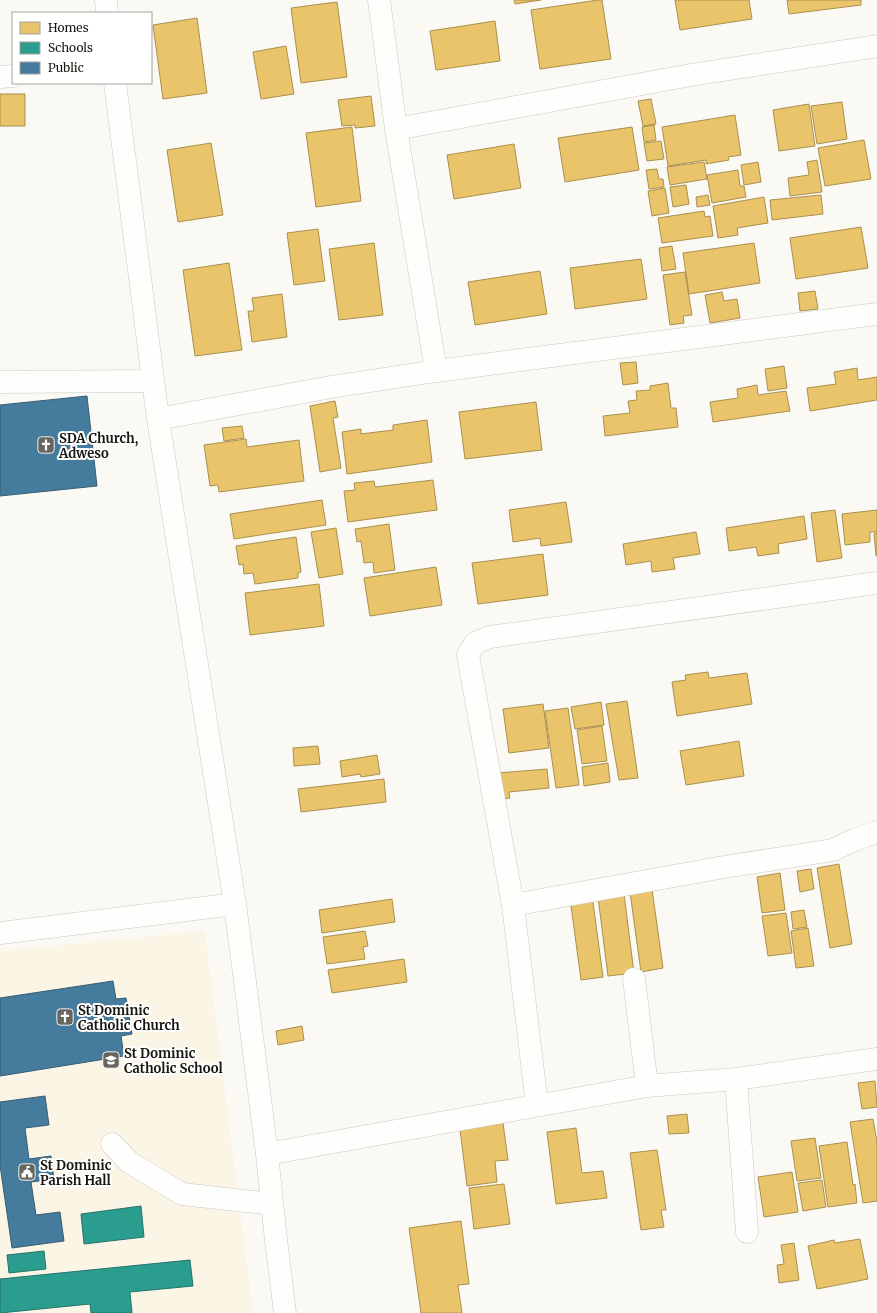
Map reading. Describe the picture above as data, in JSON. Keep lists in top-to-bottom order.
{
  "places": {
    "church": ["SDA Church, Adweso", "St Dominic Catholic Church"],
    "school or university": ["St Dominic Catholic School"],
    "public building": ["St Dominic Parish Hall"]
  },
  "legend": ["Homes", "Schools", "Public"]
}
